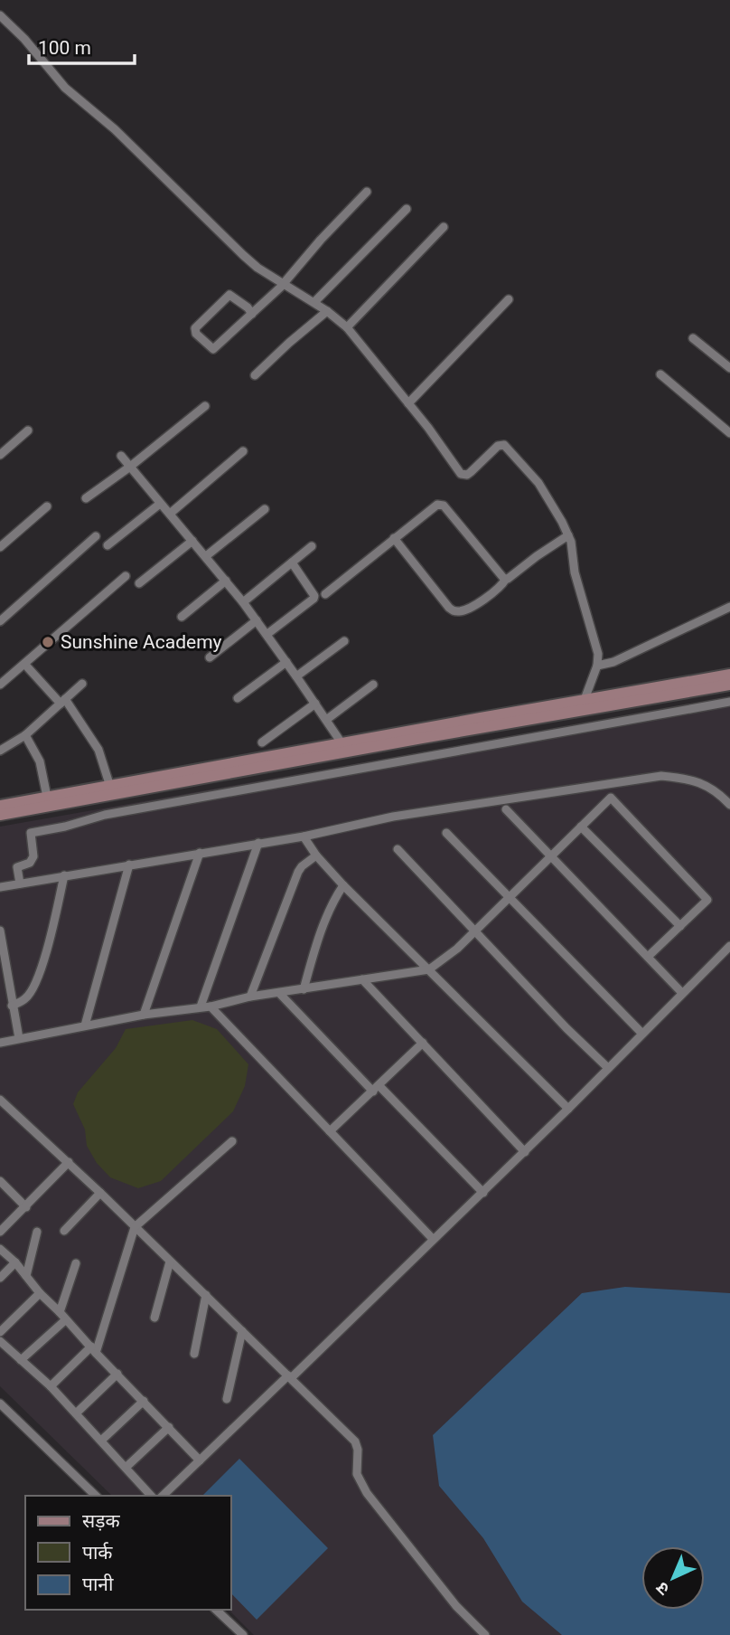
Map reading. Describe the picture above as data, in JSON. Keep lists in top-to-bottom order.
{
  "places": ["Sunshine Academy"],
  "legend": ["सड़क", "पार्क", "पानी"],
  "scale_bar": "100 m",
  "north": "bottom left"
}
